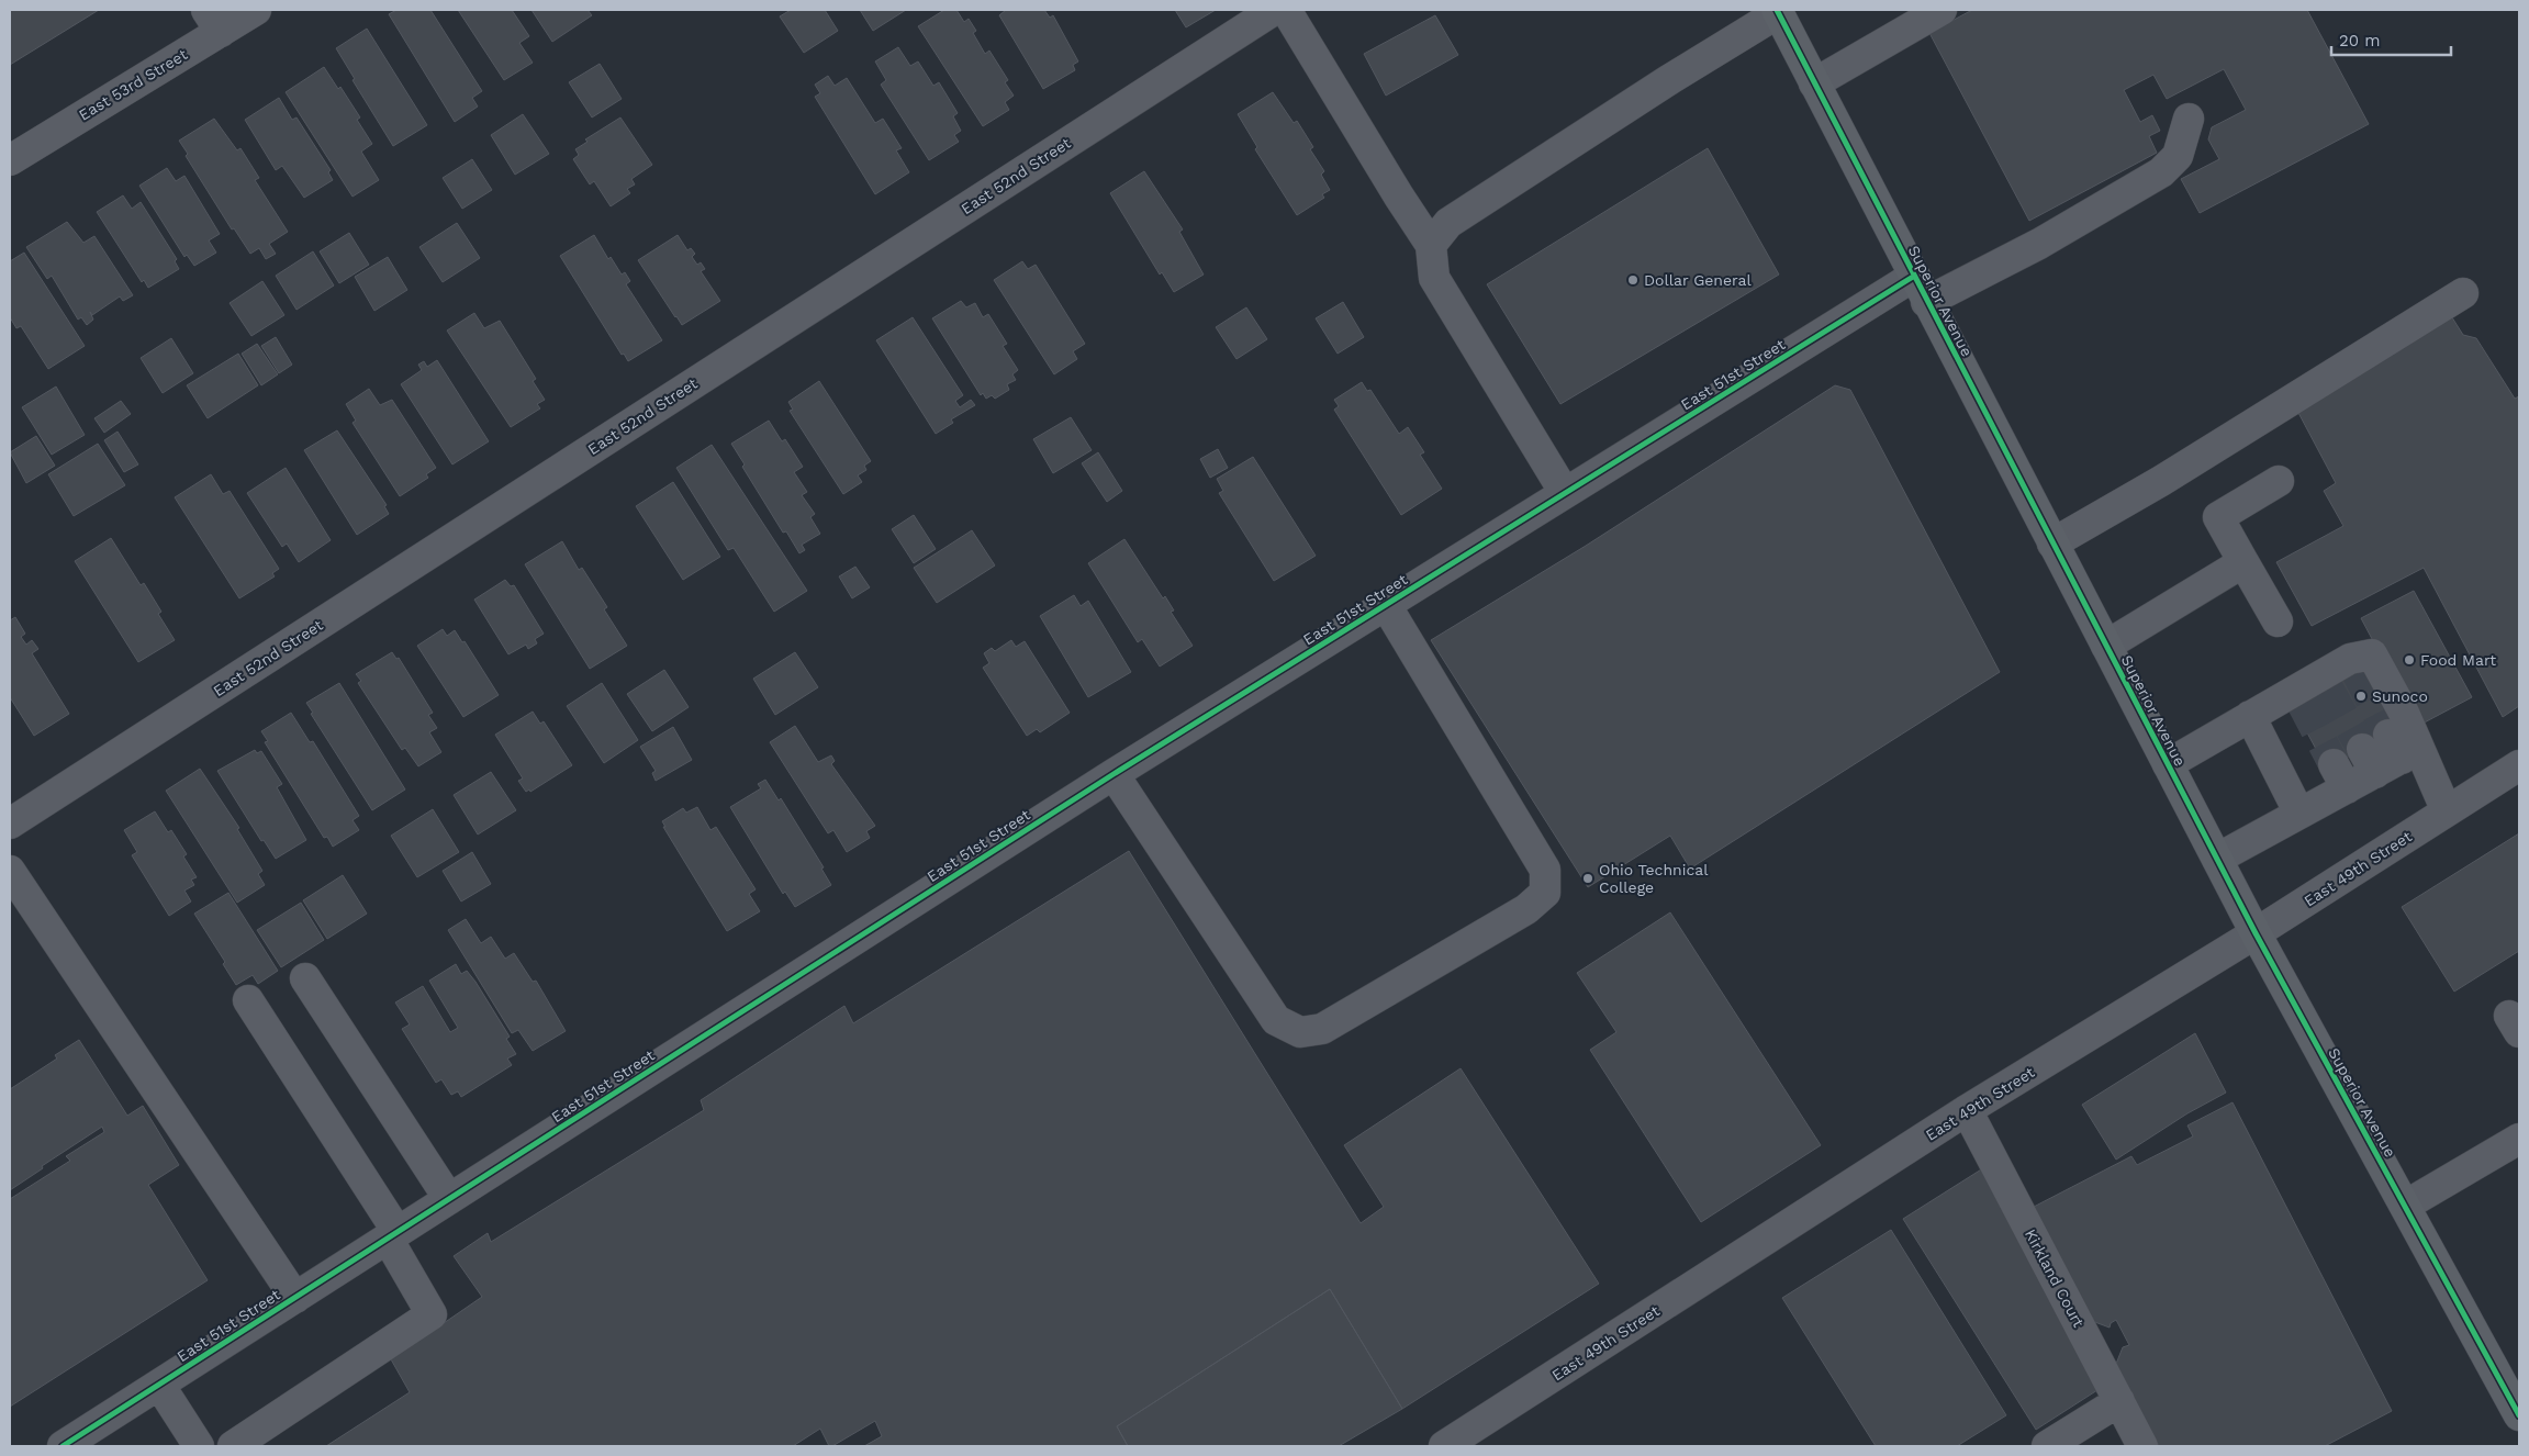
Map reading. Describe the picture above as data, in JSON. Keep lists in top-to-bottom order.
{
  "streets": {
    "main road": ["Superior Avenue"],
    "street": [
      "East 53rd Street",
      "East 52nd Street",
      "East 51st Street",
      "East 49th Street",
      "Kirkland Court"
    ]
  },
  "crossings": [
    ["Superior Avenue", "East 51st Street"],
    ["Superior Avenue", "East 49th Street"],
    ["East 49th Street", "Kirkland Court"]
  ],
  "places": [
    "Dollar General",
    "Food Mart",
    "Sunoco",
    "Ohio Technical College"
  ],
  "scale_bar": "20 m"
}
